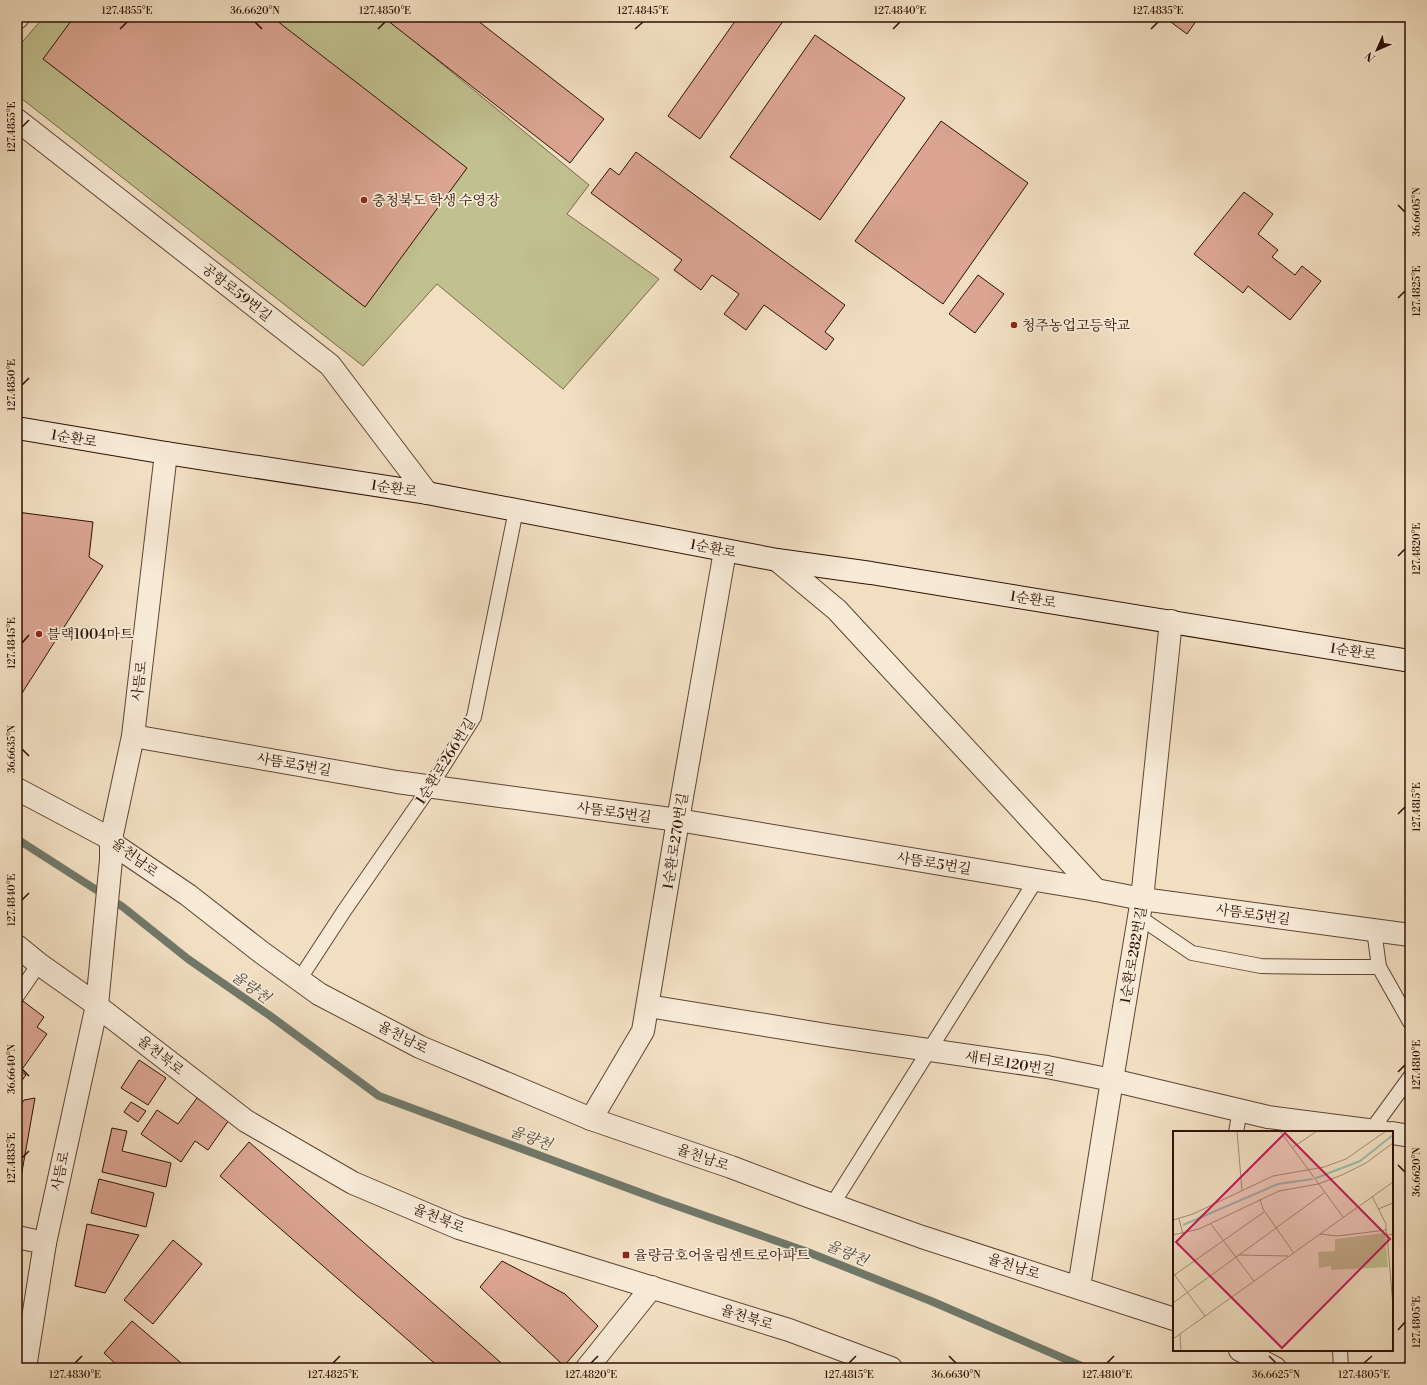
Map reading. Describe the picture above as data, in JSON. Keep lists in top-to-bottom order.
{
  "streets": {
    "street": [
      "공항로59번길",
      "1순환로",
      "사뜸로",
      "사뜸로5번길",
      "1순환로270번길",
      "율천남로",
      "1순환로282번길",
      "율천북로",
      "새터로120번길"
    ],
    "lane": ["1순환로266번길"]
  },
  "crossings": [
    ["공항로59번길", "1순환로"],
    ["1순환로", "사뜸로"],
    ["1순환로", "1순환로266번길"],
    ["1순환로", "1순환로270번길"],
    ["1순환로", "1순환로282번길"],
    ["사뜸로", "사뜸로5번길"],
    ["사뜸로", "율천남로"],
    ["사뜸로", "율천북로"],
    ["1순환로266번길", "사뜸로5번길"],
    ["1순환로266번길", "율천남로"],
    ["사뜸로5번길", "1순환로270번길"],
    ["사뜸로5번길", "1순환로282번길"],
    ["1순환로270번길", "율천남로"],
    ["1순환로270번길", "새터로120번길"],
    ["율천남로", "1순환로282번길"],
    ["1순환로282번길", "새터로120번길"]
  ],
  "water": ["율량천"],
  "places": {
    "other": ["충청북도 학생 수영장", "청주농업고등학교", "블랙1004마트"],
    "transit": ["율량금호어울림센트로아파트"]
  },
  "north": "bottom left",
  "coordinates": [
    "127.4855°E",
    "36.6620°N",
    "127.4850°E",
    "127.4845°E",
    "127.4840°E",
    "127.4835°E",
    "36.6605°N",
    "127.4825°E",
    "127.4820°E",
    "36.6635°N",
    "127.4815°E",
    "127.4810°E",
    "36.6640°N",
    "127.4805°E",
    "127.4830°E",
    "36.6630°N",
    "36.6625°N"
  ]
}
